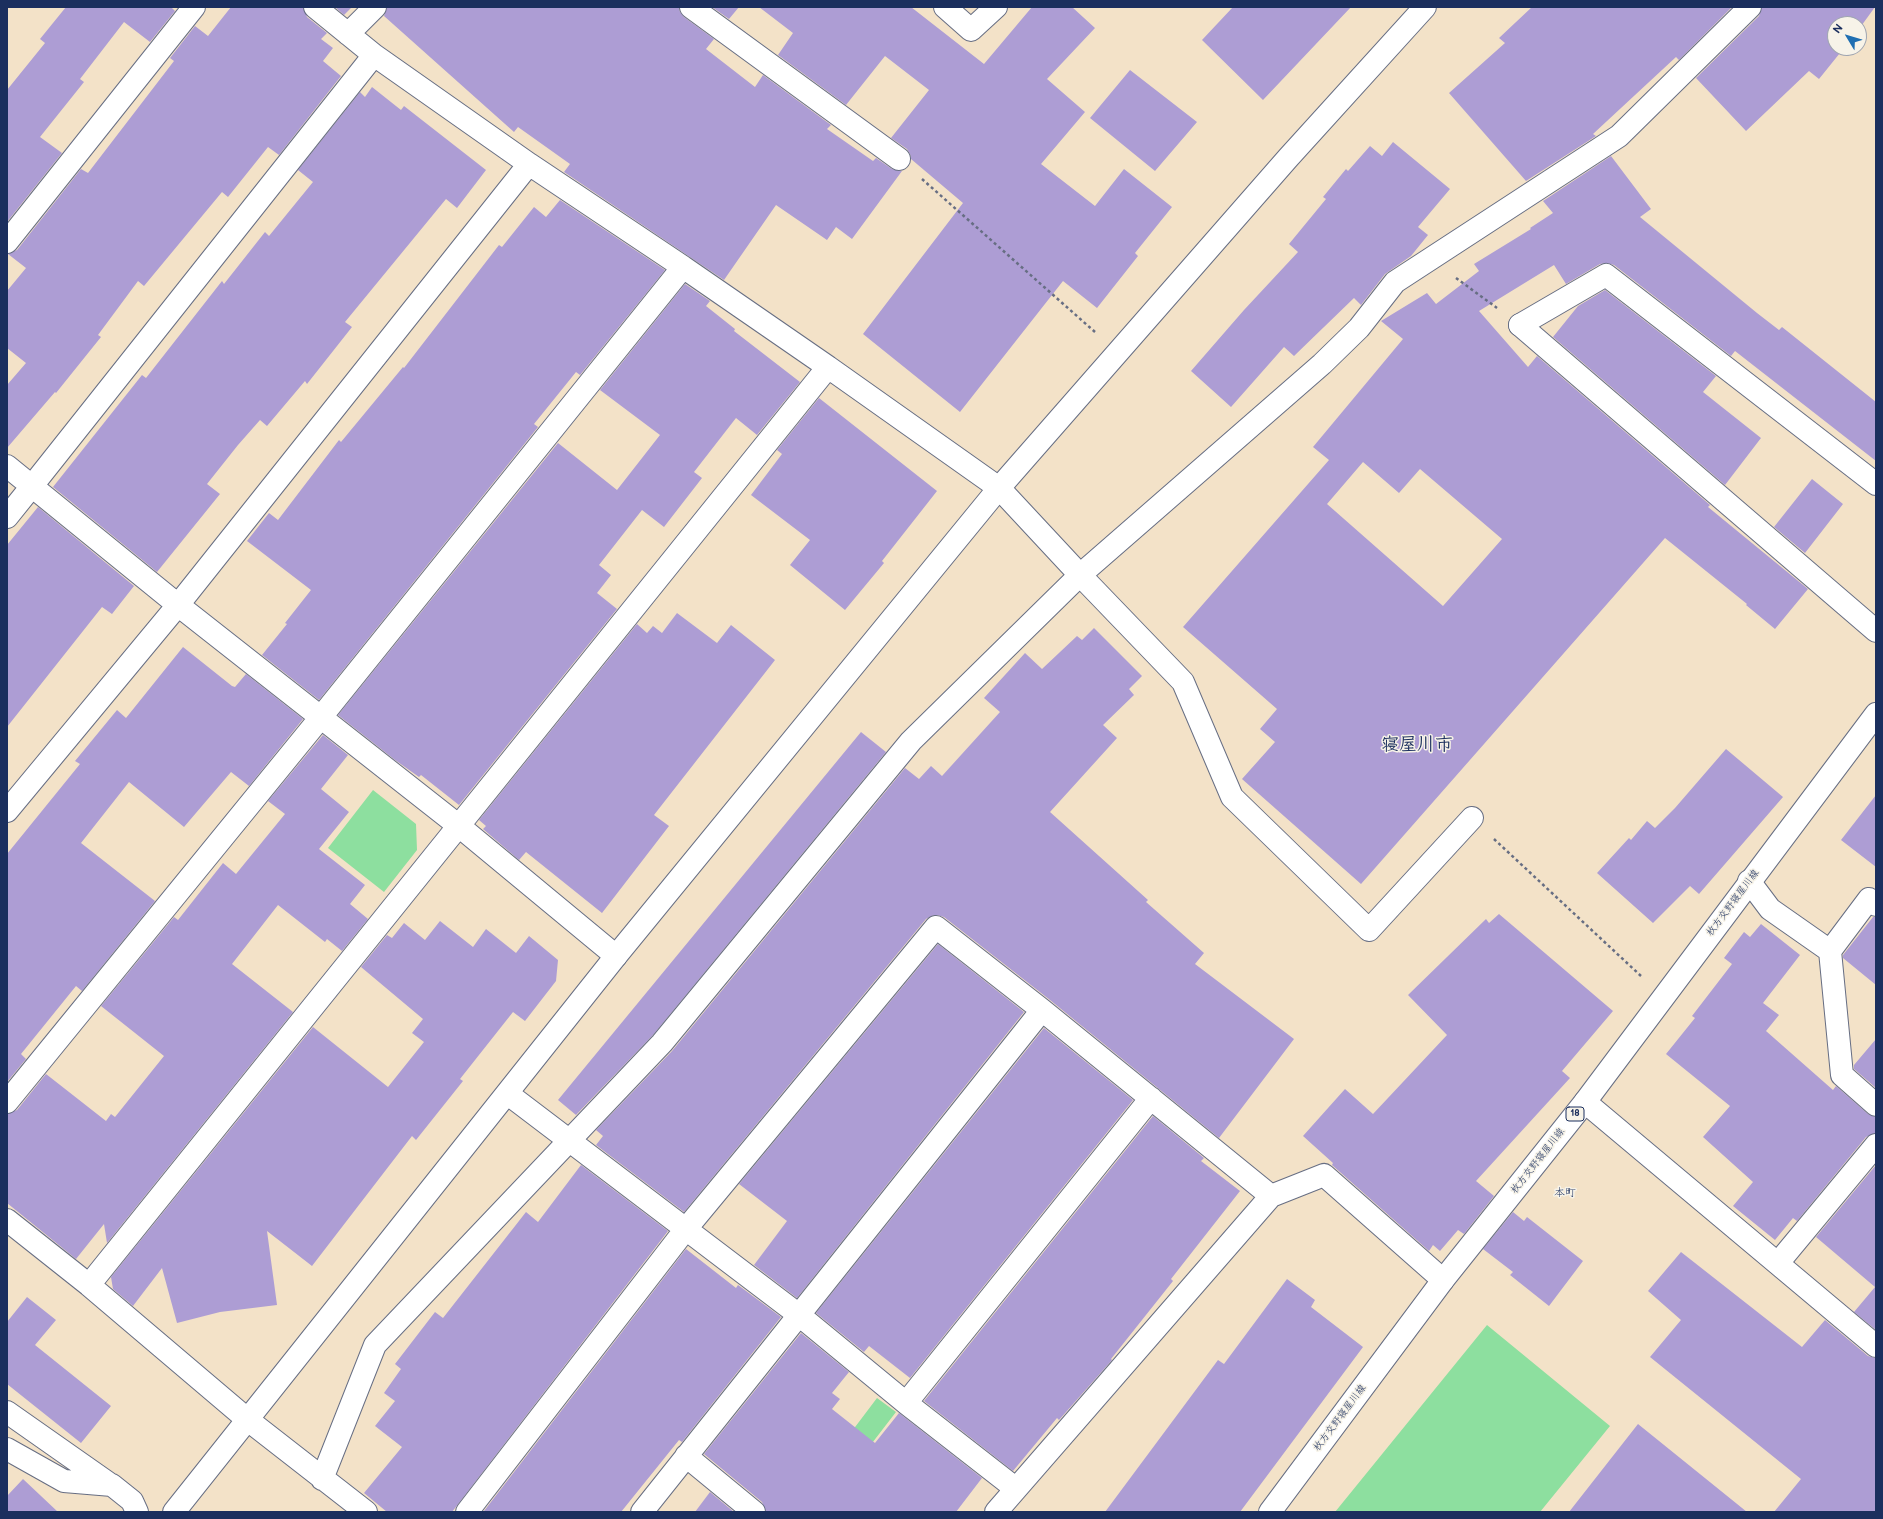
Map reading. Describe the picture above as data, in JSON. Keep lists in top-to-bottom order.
{
  "streets": {
    "street": ["枚方交野寝屋川線", "18"]
  },
  "districts": ["寝屋川市", "本町"],
  "north": "top left"
}
